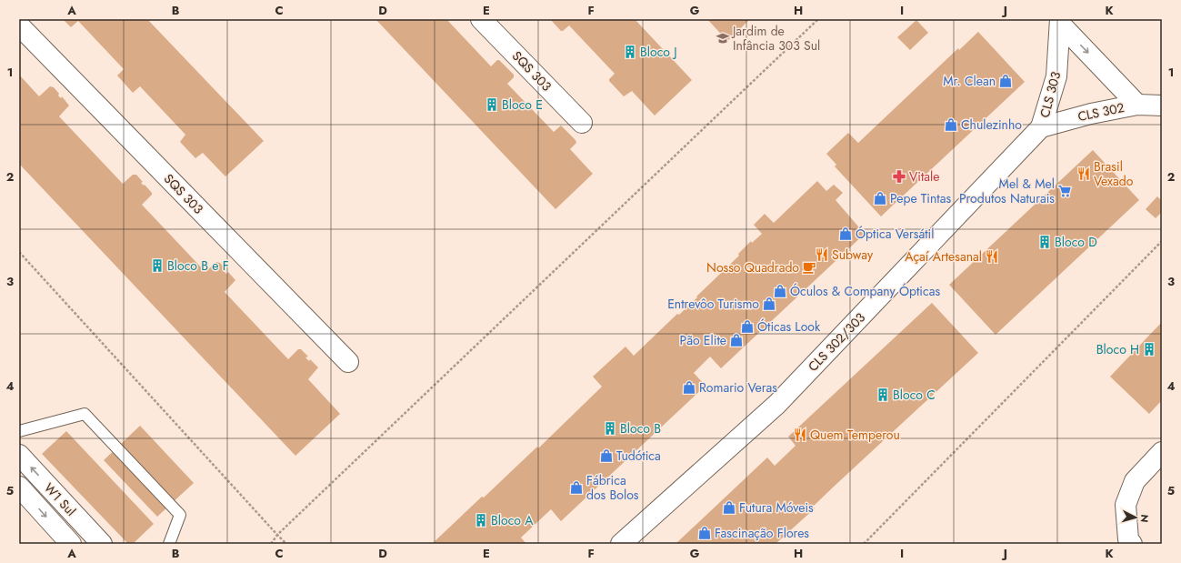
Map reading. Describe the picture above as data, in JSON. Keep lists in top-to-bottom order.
{
  "streets": {
    "street": [
      "SQS 303",
      "CLS 303",
      "CLS 302",
      "CLS 302/303",
      "W1 Sul"
    ]
  },
  "crossings": [
    ["CLS 303", "CLS 302"],
    ["CLS 303", "CLS 302/303"],
    ["CLS 302", "CLS 302/303"]
  ],
  "places": {
    "school or university": ["Jardim de Infância 303 Sul"],
    "building": [
      "Bloco J",
      "Bloco E",
      "Bloco D",
      "Bloco B e F",
      "Bloco H",
      "Bloco C",
      "Bloco B",
      "Bloco A"
    ],
    "shop": [
      "Mr. Clean",
      "Chulezinho",
      "Pepe Tintas",
      "Óptica Versátil",
      "Óculos & Company Ópticas",
      "Entrevôo Turismo",
      "Óticas Look",
      "Pão Elite",
      "Romario Veras",
      "Tudótica",
      "Fábrica dos Bolos",
      "Futura Móveis",
      "Fascinação Flores"
    ],
    "restaurant": [
      "Brasil Vexado",
      "Subway",
      "Açaí Artesanal",
      "Quem Temperou"
    ],
    "pharmacy": ["Vitale"],
    "supermarket": ["Mel & Mel Produtos Naturais"],
    "cafe": ["Nosso Quadrado"]
  },
  "north": "right",
  "grid": {
    "columns": [
      "A",
      "B",
      "C",
      "D",
      "E",
      "F",
      "G",
      "H",
      "I",
      "J",
      "K"
    ],
    "rows": [
      "1",
      "2",
      "3",
      "4",
      "5"
    ]
  }
}
